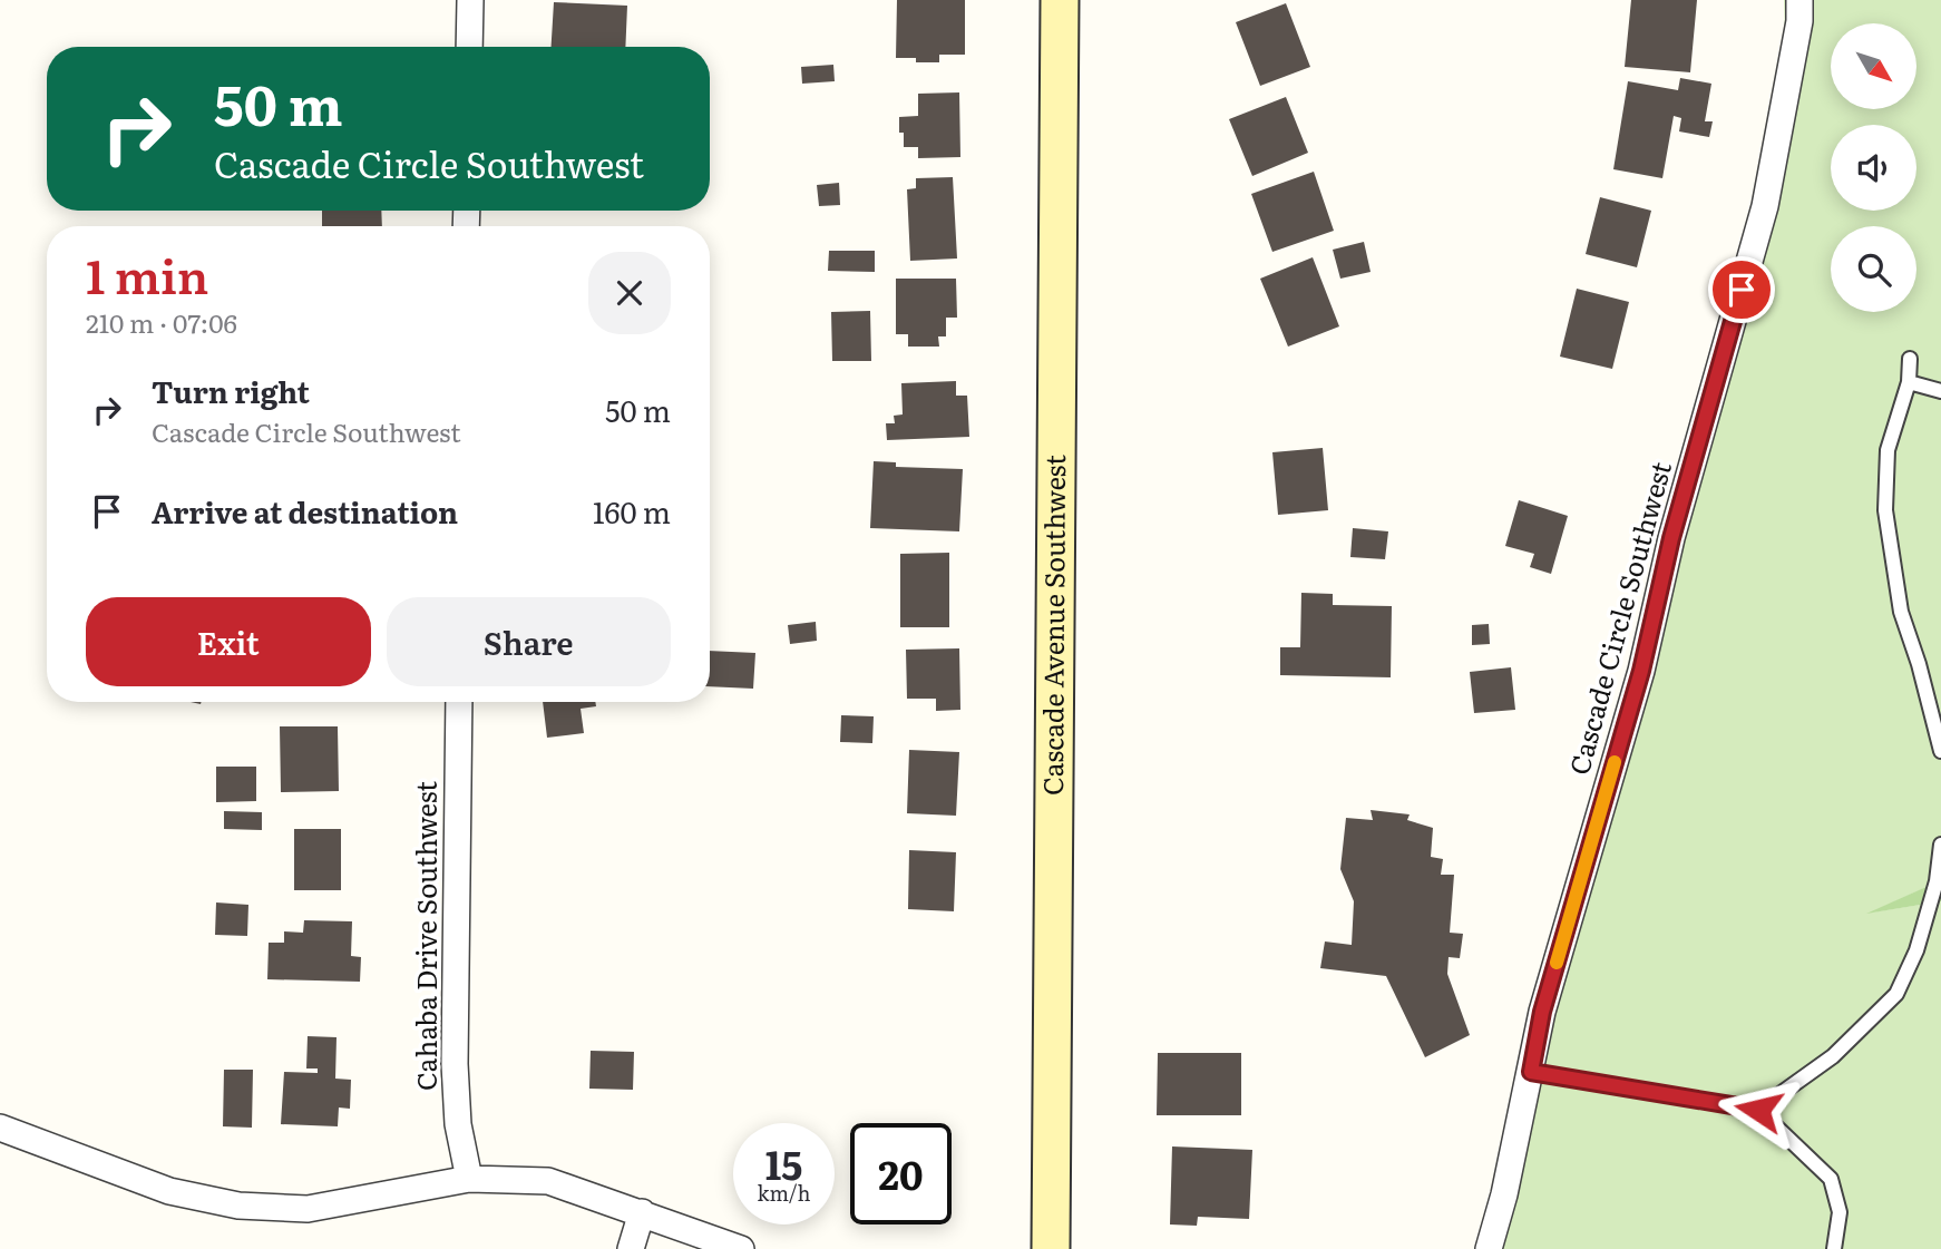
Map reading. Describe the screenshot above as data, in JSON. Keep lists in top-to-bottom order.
{
  "streets": {
    "main road": ["Cascade Avenue Southwest"],
    "street": ["Cascade Circle Southwest", "Cahaba Drive Southwest"]
  },
  "north": "bottom right",
  "page": {
    "turn": ["50 m", "Cascade Circle Southwest"],
    "heading": ["1 min", "210 m · 07:06"],
    "list": [
      {
        "name": "Turn right",
        "note": "Cascade Circle Southwest",
        "value": "50 m"
      },
      {
        "name": "Arrive at destination",
        "value": "160 m"
      }
    ],
    "buttons": ["Exit", "Share"],
    "speed": "15 km/h",
    "limit": "20"
  }
}
